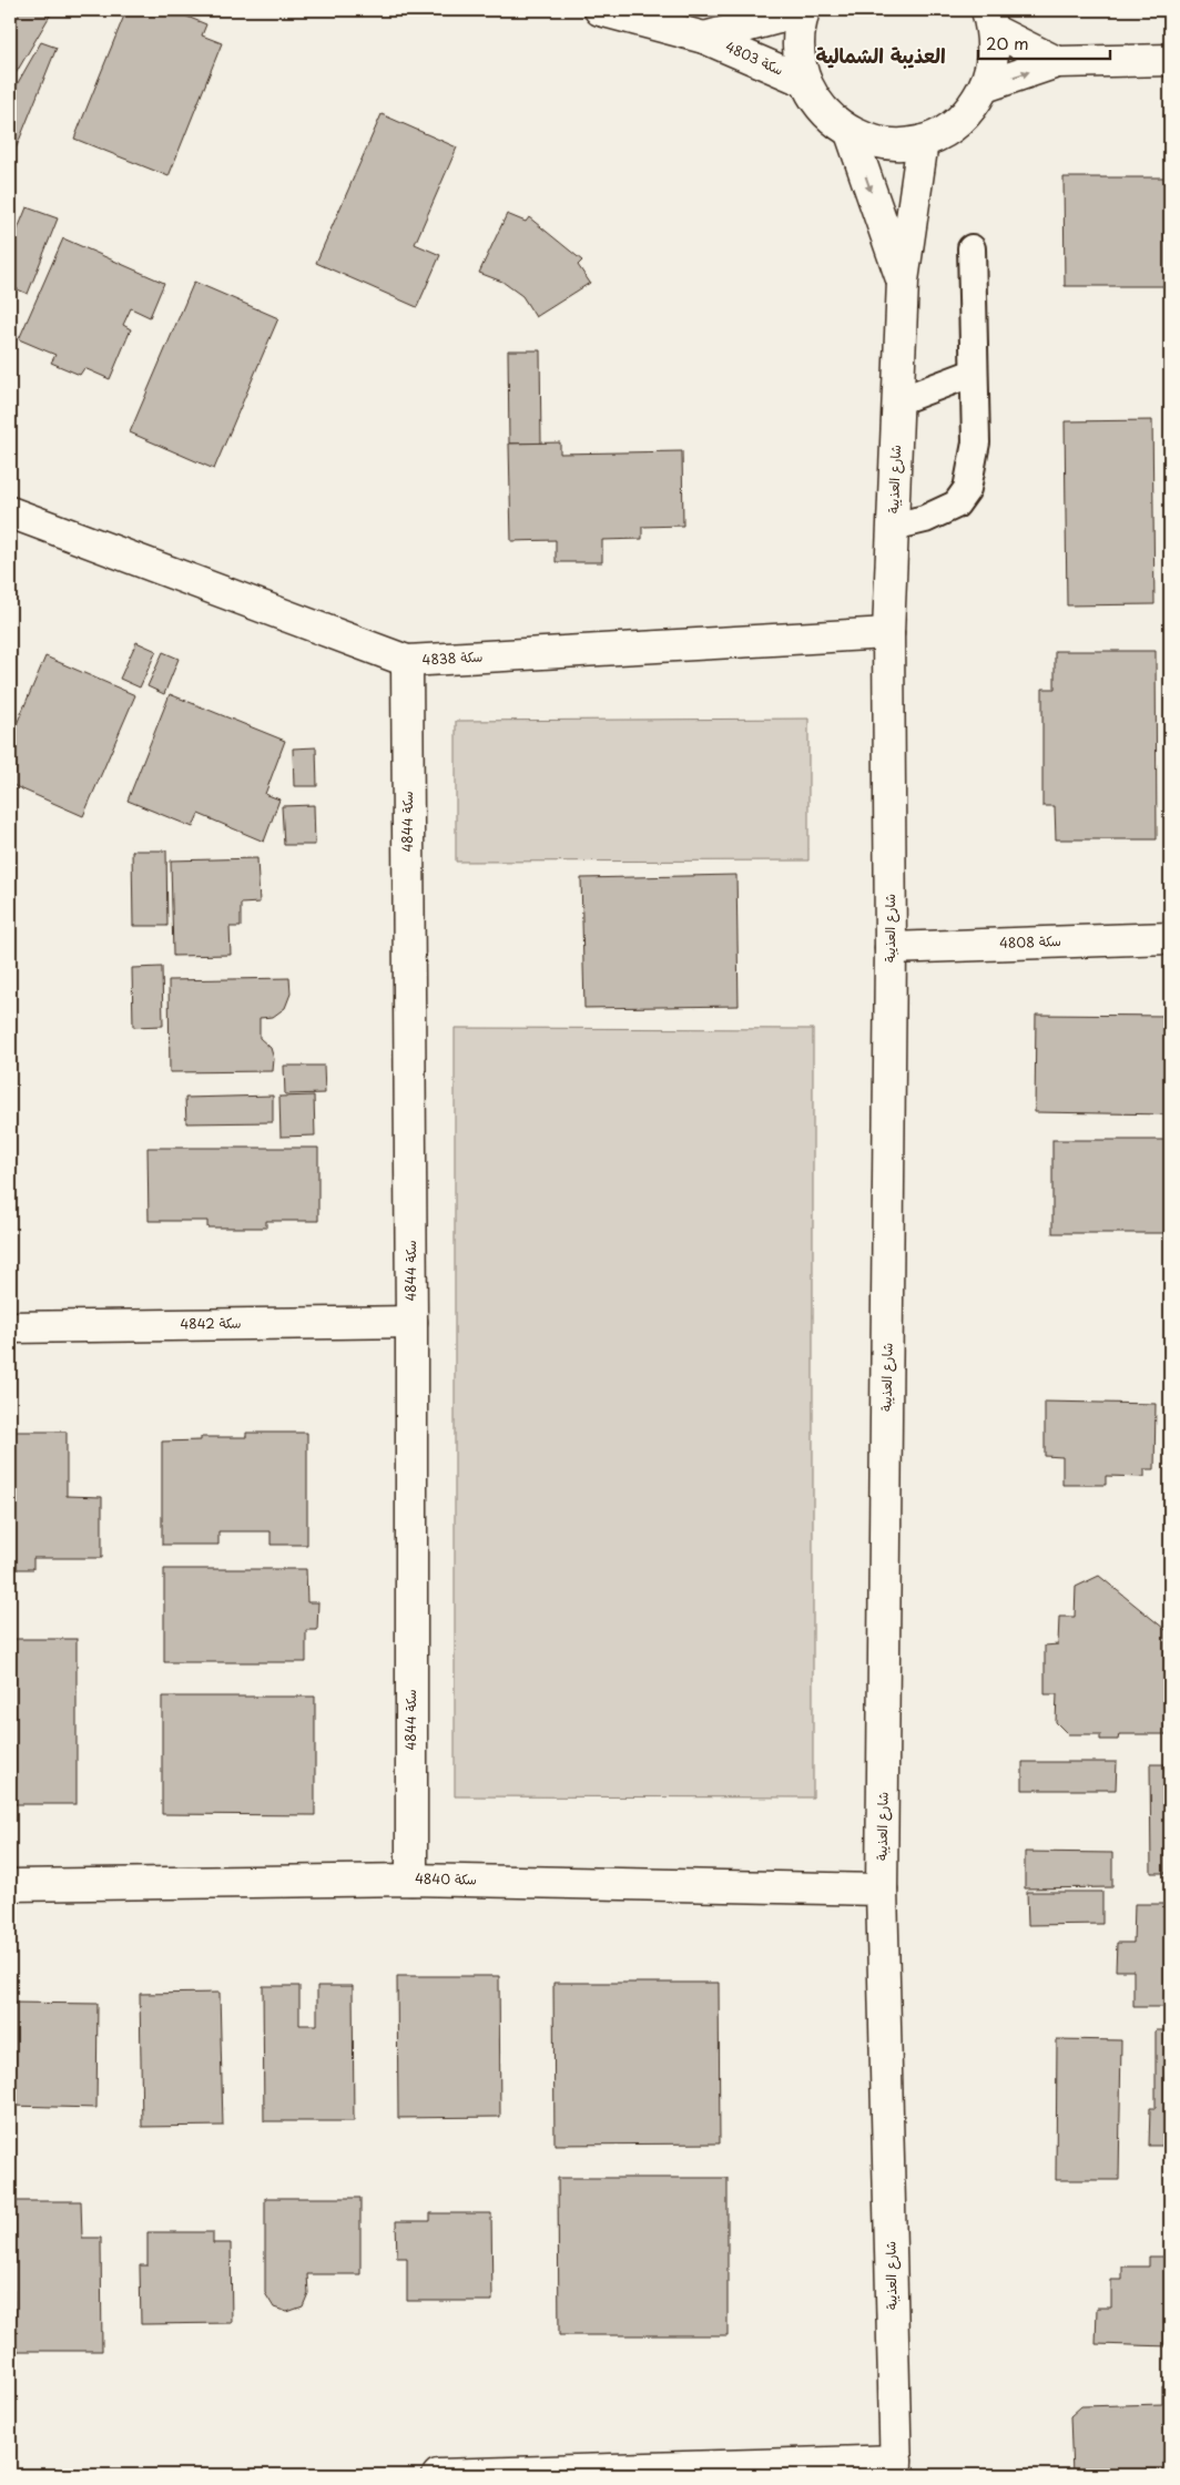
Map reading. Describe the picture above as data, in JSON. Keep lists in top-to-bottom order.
{
  "streets": {
    "street": [
      "سكة 4803",
      "شارع العذيبة",
      "سكة 4838",
      "سكة 4844",
      "سكة 4808",
      "سكة 4842",
      "سكة 4840"
    ]
  },
  "crossings": [
    ["شارع العذيبة", "سكة 4838"],
    ["شارع العذيبة", "سكة 4808"],
    ["شارع العذيبة", "سكة 4840"],
    ["سكة 4838", "سكة 4844"],
    ["سكة 4844", "سكة 4842"],
    ["سكة 4844", "سكة 4840"]
  ],
  "districts": ["العذيبة الشمالية"],
  "scale_bar": "20 m"
}
